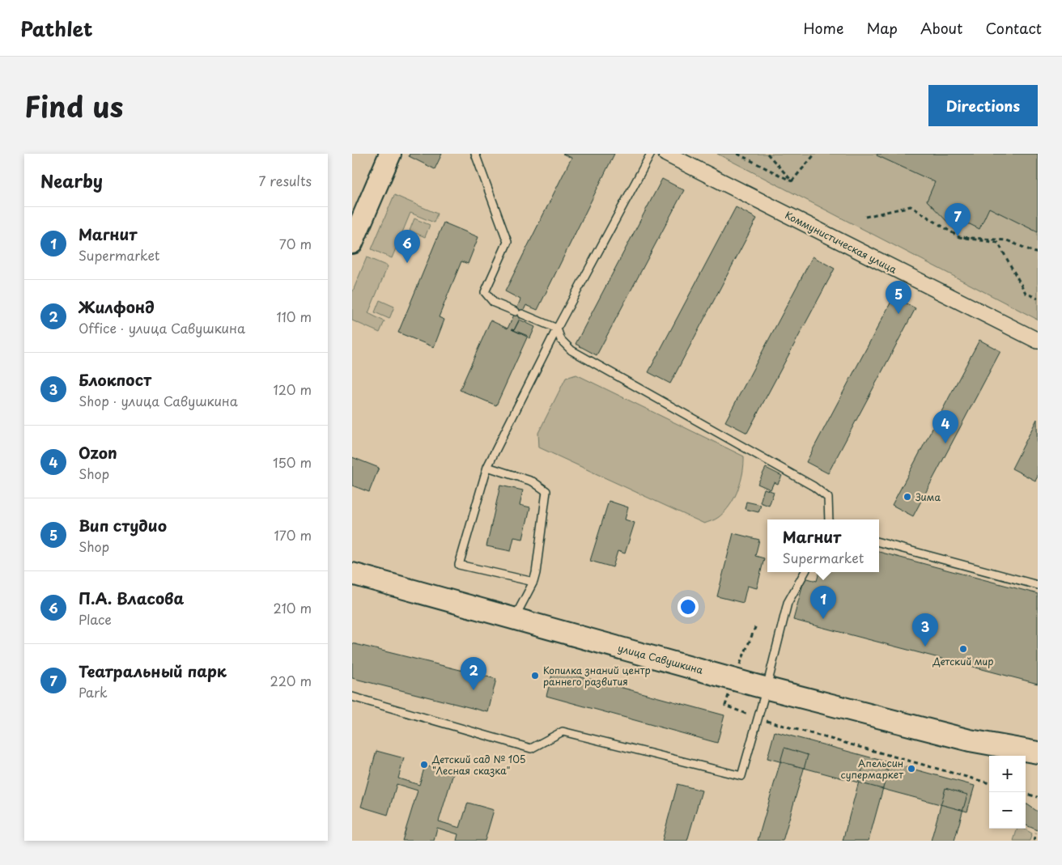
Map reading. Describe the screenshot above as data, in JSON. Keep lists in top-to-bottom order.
{
  "streets": {
    "main road": ["улица Савушкина"],
    "street": ["Коммунистическая улица"]
  },
  "places": [
    "Зима",
    "Детский мир",
    "Копилка знаний центр раннего развития",
    "Детский сад № 105 \"Лесная сказка\"",
    "Апельсин супермаркет"
  ],
  "page": {
    "header": "Pathlet",
    "nav": [
      "Home",
      "Map",
      "About",
      "Contact"
    ],
    "title": "Find us",
    "buttons": "Directions",
    "heading": ["Nearby", "7 results"],
    "pins": [
      "7",
      "6",
      "5",
      "4",
      "1",
      "3",
      "2"
    ],
    "list": [
      {
        "mark": "1",
        "name": "Магнит",
        "note": "Supermarket",
        "value": "70 m"
      },
      {
        "mark": "2",
        "name": "Жилфонд",
        "note": "Office · улица Савушкина",
        "value": "110 m"
      },
      {
        "mark": "3",
        "name": "Блокпост",
        "note": "Shop · улица Савушкина",
        "value": "120 m"
      },
      {
        "mark": "4",
        "name": "Ozon",
        "note": "Shop",
        "value": "150 m"
      },
      {
        "mark": "5",
        "name": "Вип студио",
        "note": "Shop",
        "value": "170 m"
      },
      {
        "mark": "6",
        "name": "П.А. Власова",
        "note": "Place",
        "value": "210 m"
      },
      {
        "mark": "7",
        "name": "Театральный парк",
        "note": "Park",
        "value": "220 m"
      }
    ],
    "popup": ["Магнит", "Supermarket"],
    "map_buttons": ["+", "−"]
  }
}
